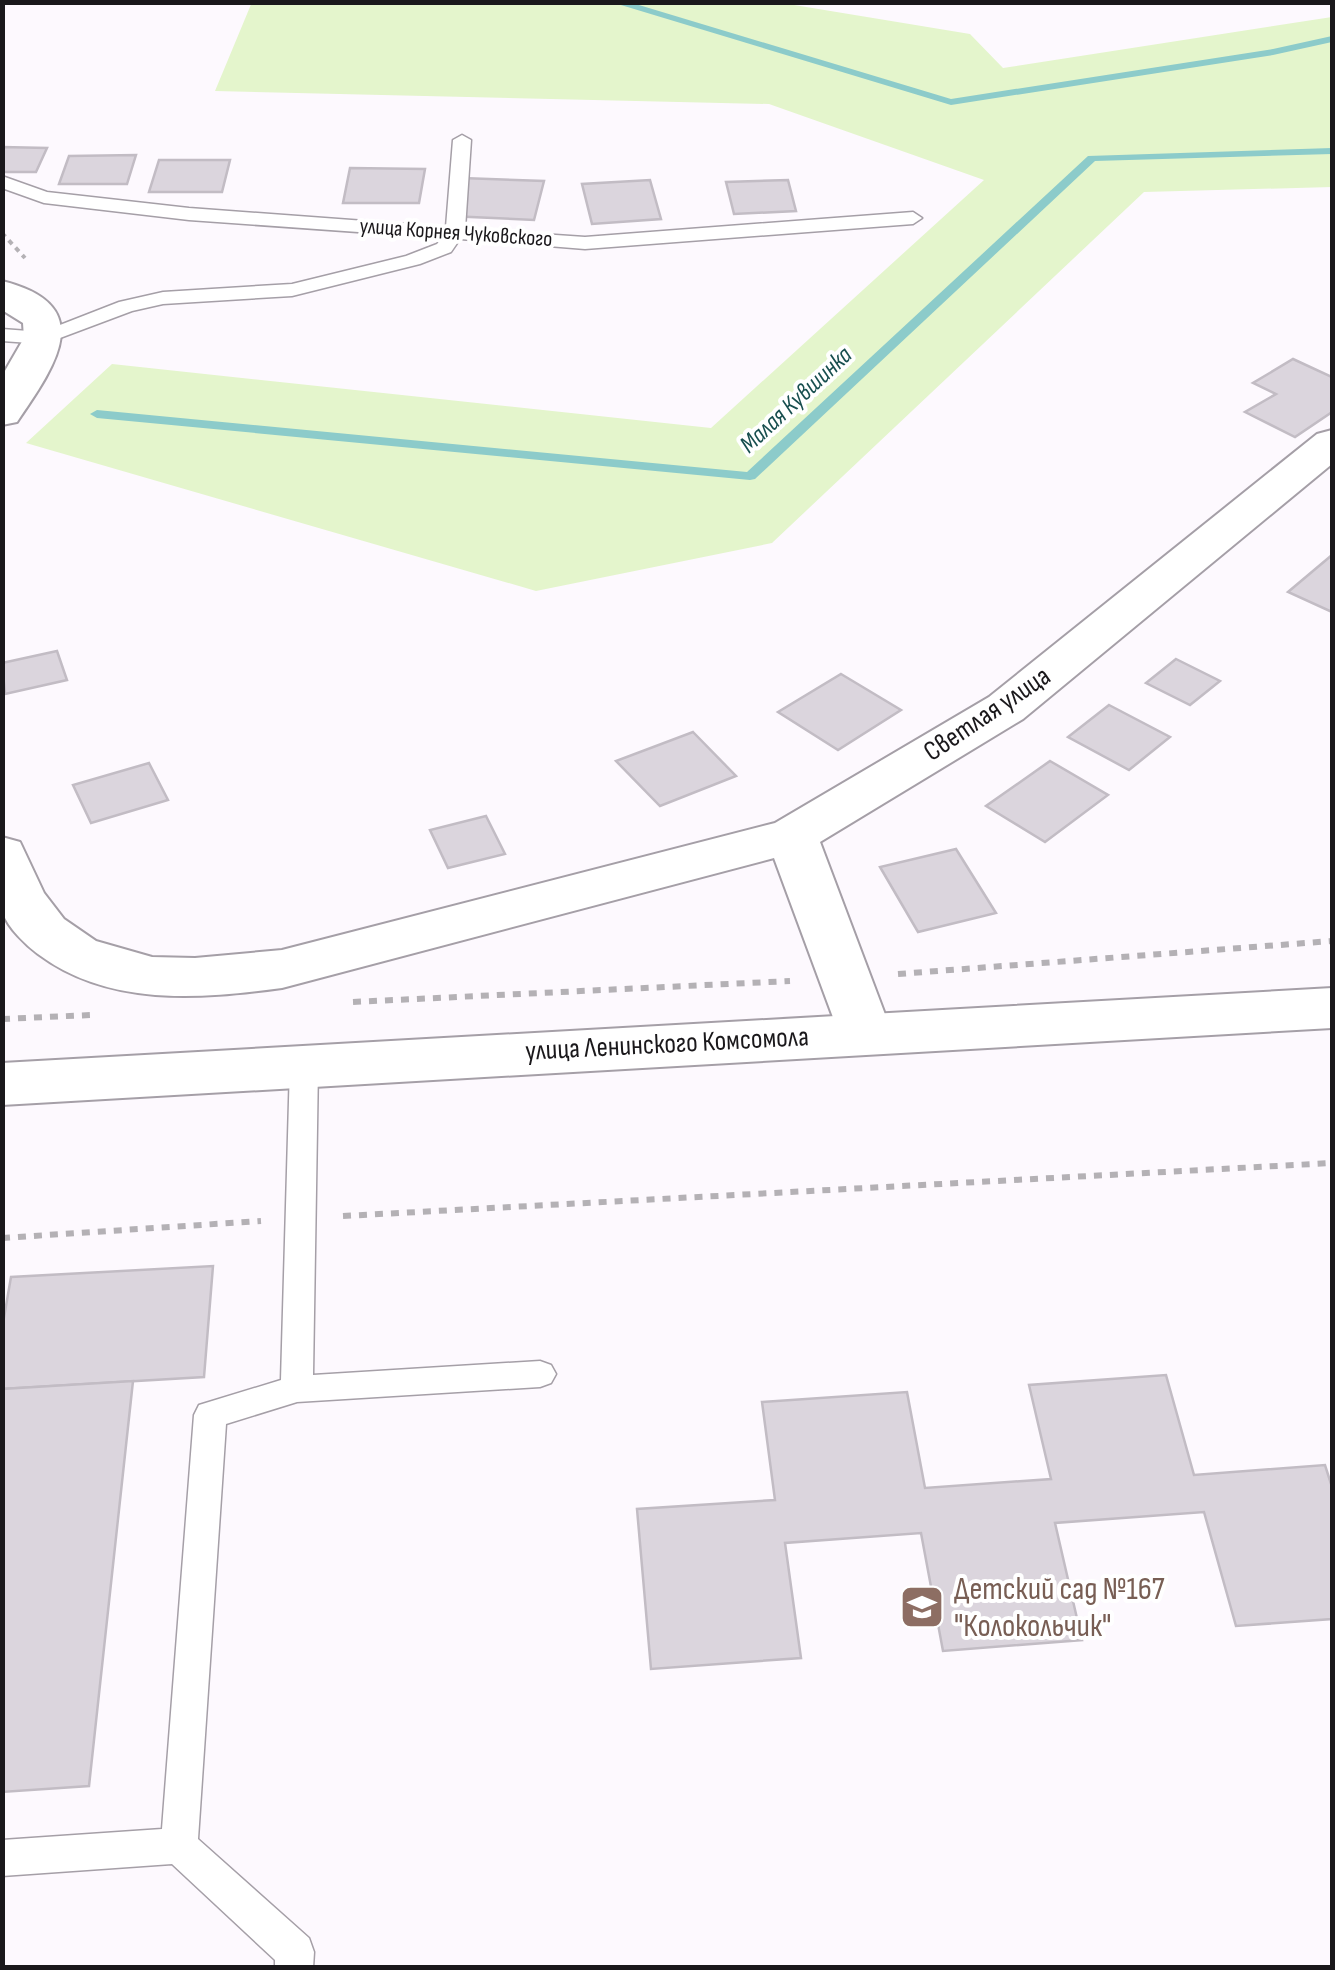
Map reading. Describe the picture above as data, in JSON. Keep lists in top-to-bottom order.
{
  "streets": {
    "street": ["Светлая улица", "улица Ленинского Комсомола"],
    "lane": ["улица Корнея Чуковского"]
  },
  "water": ["Малая Кувшинка"],
  "places": {
    "school or university": ["Детский сад №167 \"Колокольчик\""]
  }
}
